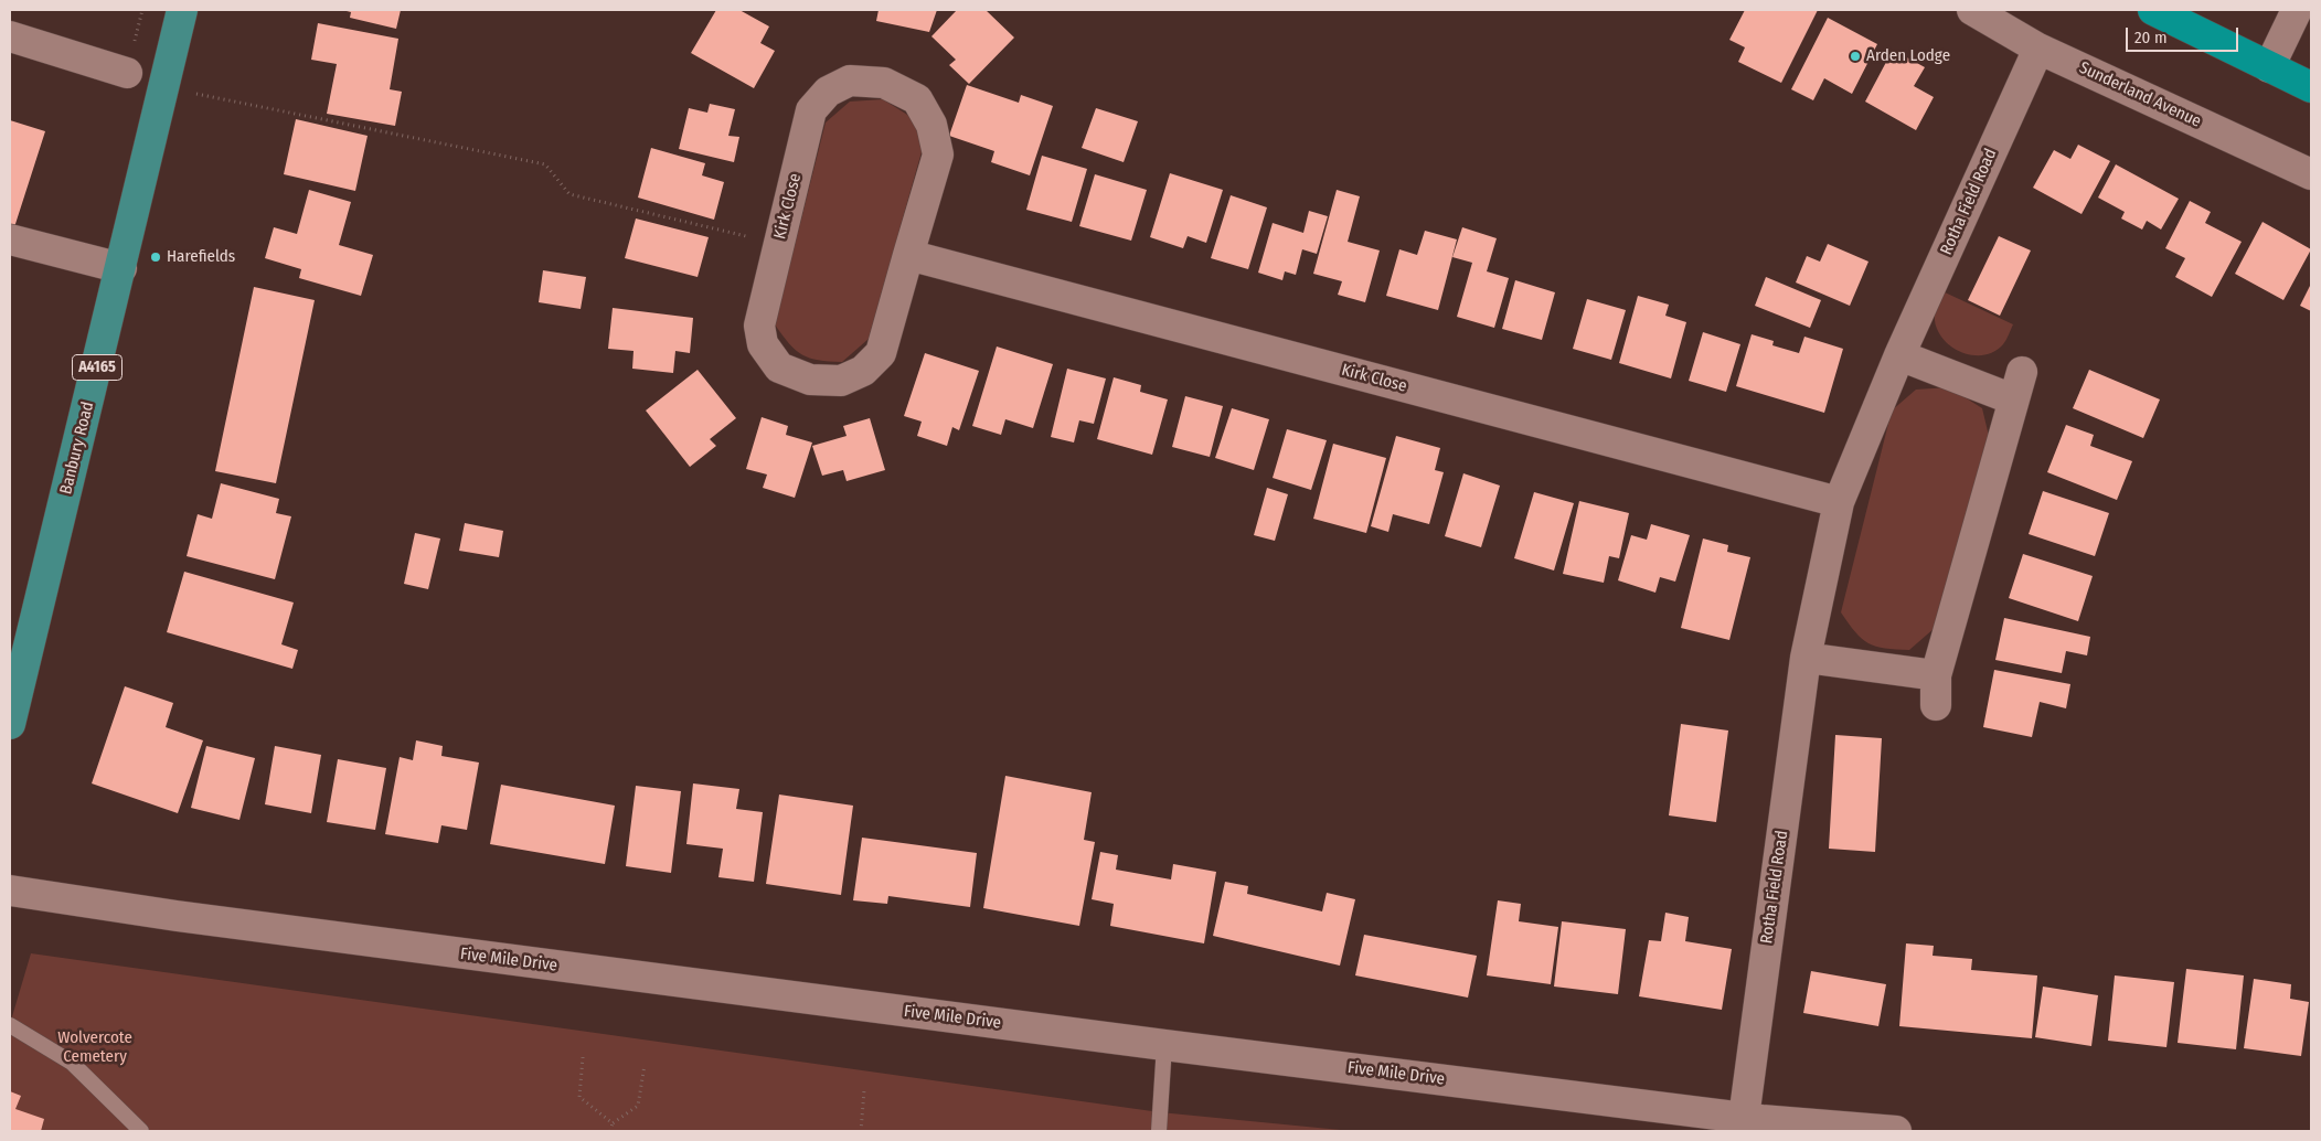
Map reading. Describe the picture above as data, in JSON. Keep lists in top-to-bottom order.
{
  "streets": {
    "main road": ["A4165", "Banbury Road"],
    "street": [
      "Sunderland Avenue",
      "Rotha Field Road",
      "Kirk Close",
      "Five Mile Drive"
    ]
  },
  "crossings": [
    ["Sunderland Avenue", "Rotha Field Road"],
    ["Rotha Field Road", "Kirk Close"],
    ["Rotha Field Road", "Five Mile Drive"]
  ],
  "parks": ["Wolvercote Cemetery"],
  "places": ["Arden Lodge", "Harefields"],
  "scale_bar": "20 m"
}
